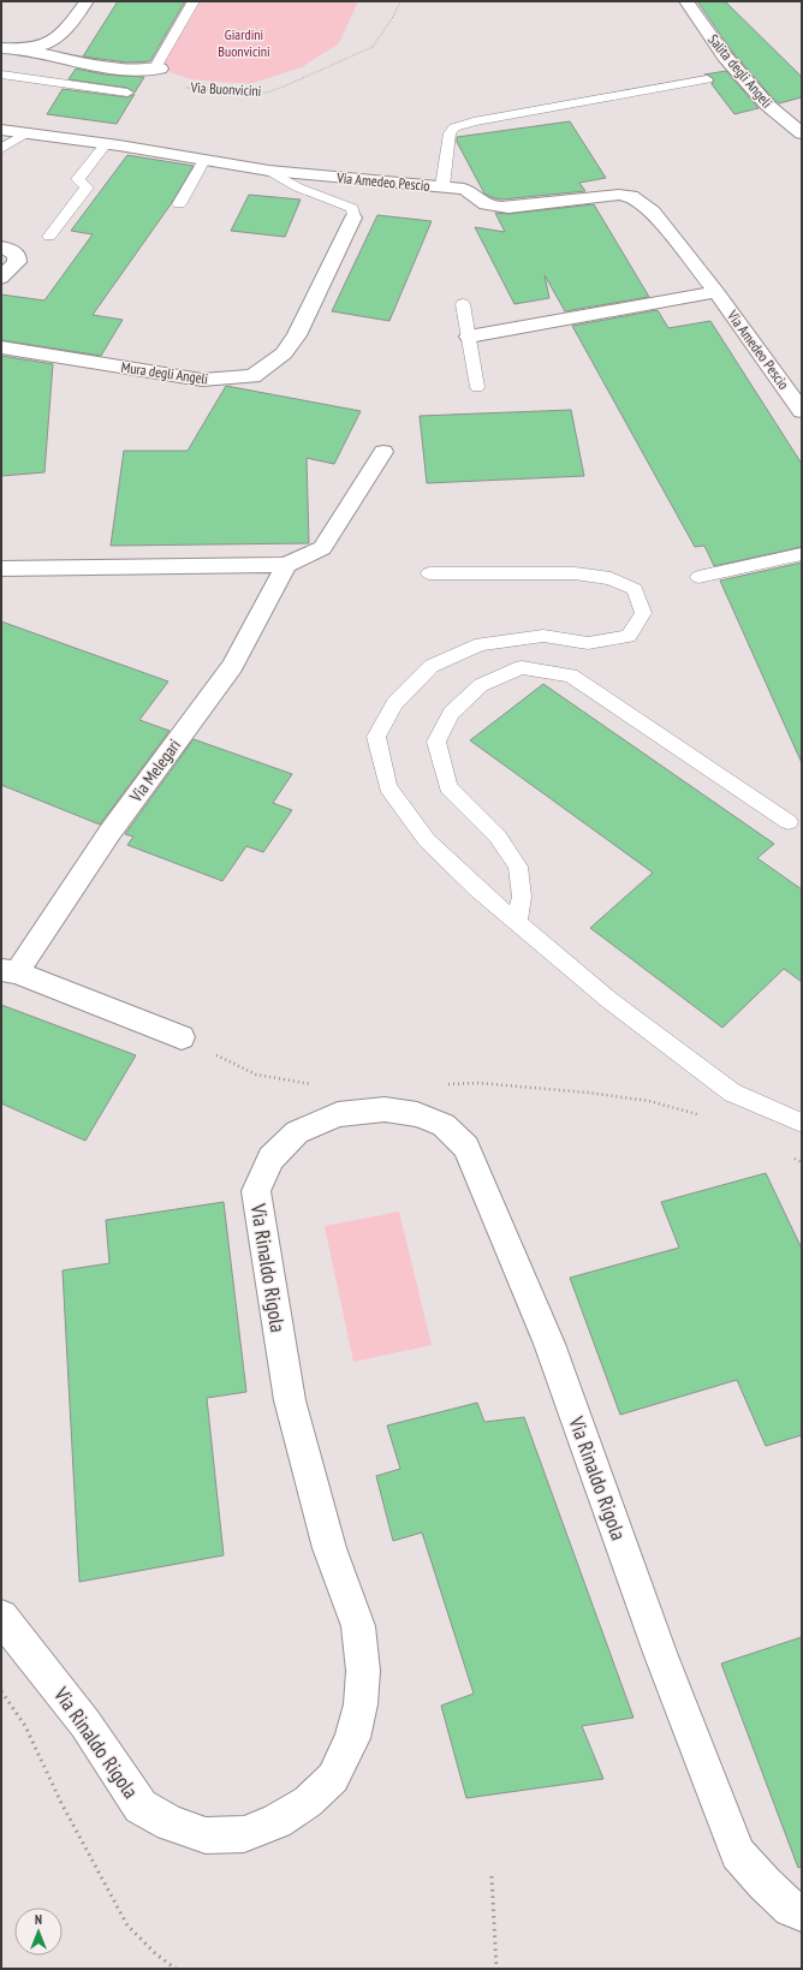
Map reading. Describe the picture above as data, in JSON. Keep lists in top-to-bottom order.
{
  "streets": {
    "street": [
      "Salita degli Angeli",
      "Via Amedeo Pescio",
      "Mura degli Angeli",
      "Via Melegari",
      "Via Rinaldo Rigola"
    ],
    "path": ["Via Buonvicini"]
  },
  "parks": ["Giardini Buonvicini"],
  "north": "top"
}
